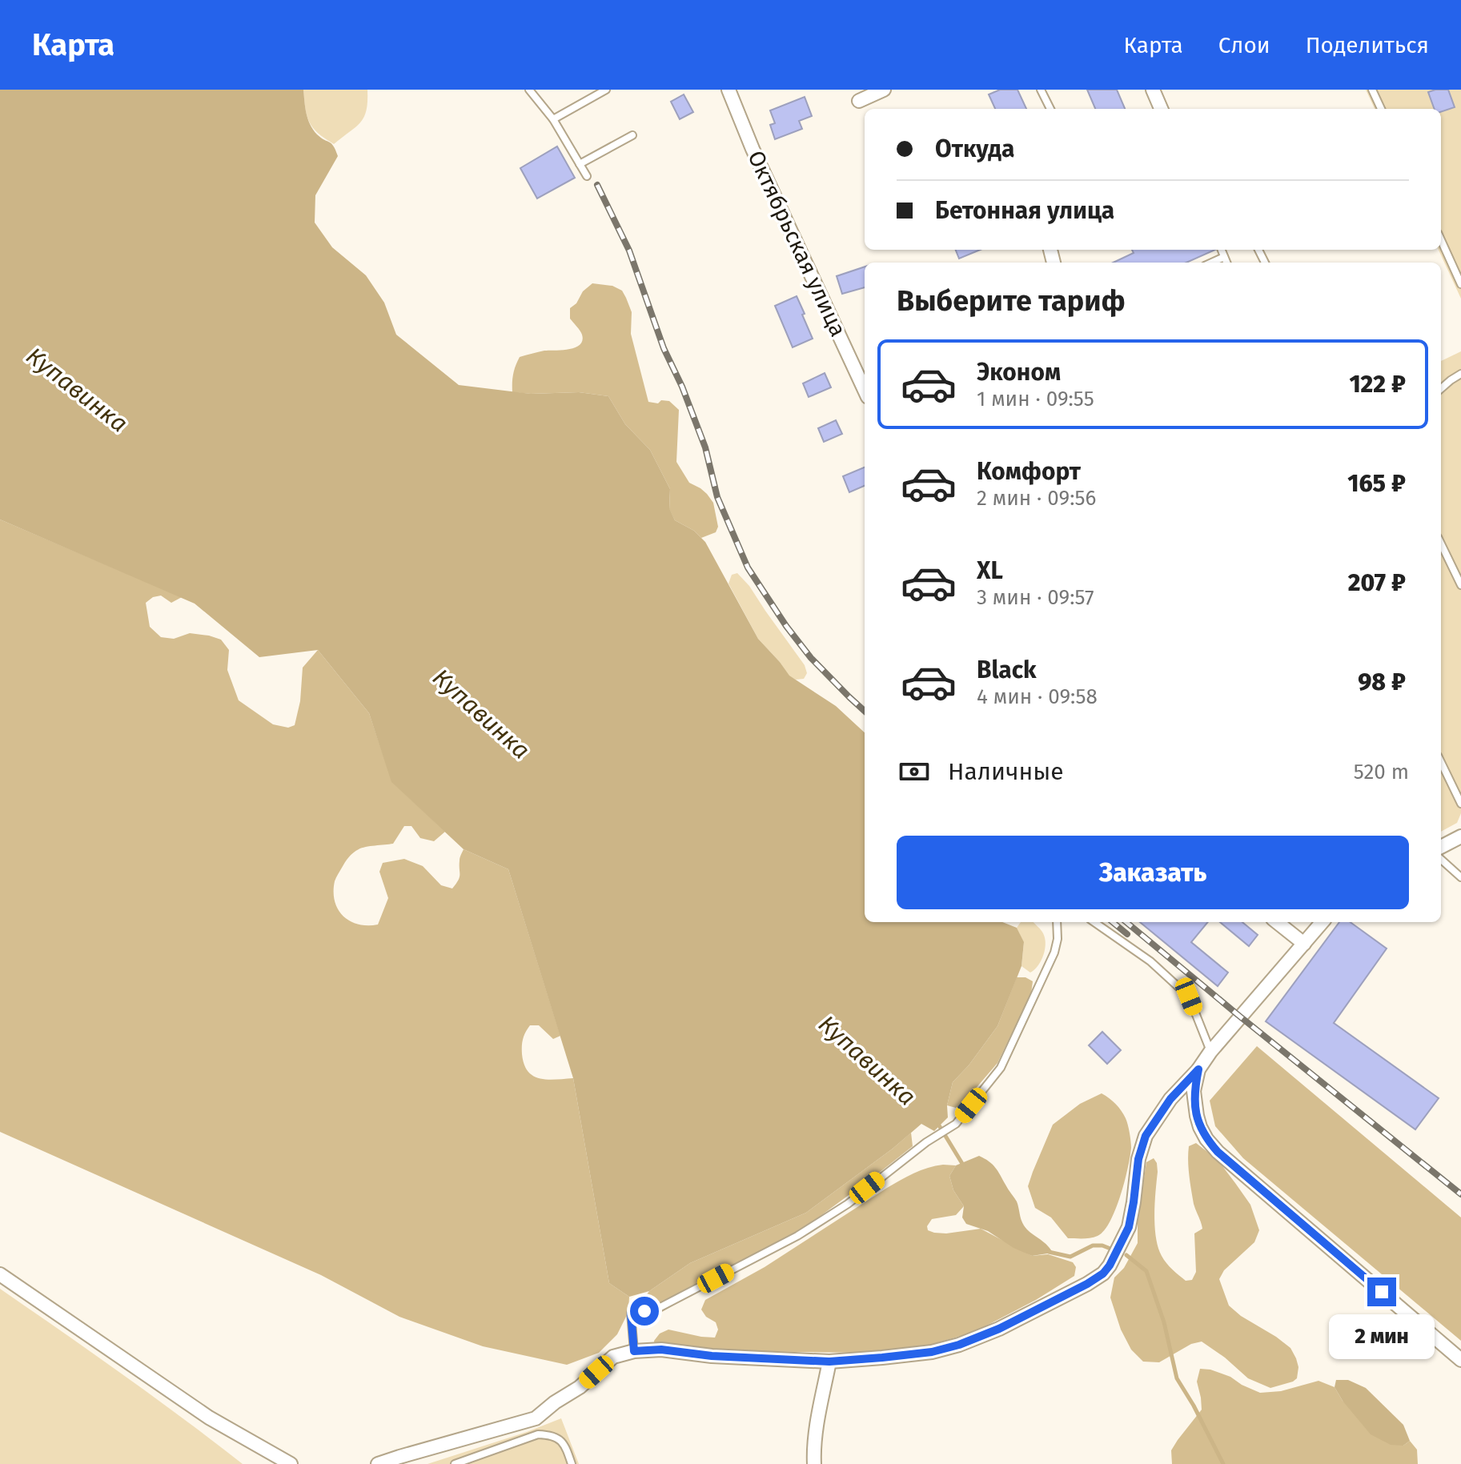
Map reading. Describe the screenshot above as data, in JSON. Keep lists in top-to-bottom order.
{
  "streets": {
    "street": ["Октябрьская улица"]
  },
  "water": ["Купавинка"],
  "page": {
    "header": "Карта",
    "nav": ["Карта", "Слои", "Поделиться"],
    "banner": ["Откуда", "Бетонная улица"],
    "heading": "Выберите тариф",
    "list": [
      {
        "name": "Эконом",
        "note": "1 мин · 09:55",
        "value": "122 ₽"
      },
      {
        "name": "Комфорт",
        "note": "2 мин · 09:56",
        "value": "165 ₽"
      },
      {
        "name": "XL",
        "note": "3 мин · 09:57",
        "value": "207 ₽"
      },
      {
        "name": "Black",
        "note": "4 мин · 09:58",
        "value": "98 ₽"
      }
    ],
    "pay": ["Наличные", "520 m"],
    "buttons": "Заказать",
    "bubble": "2 мин"
  }
}
